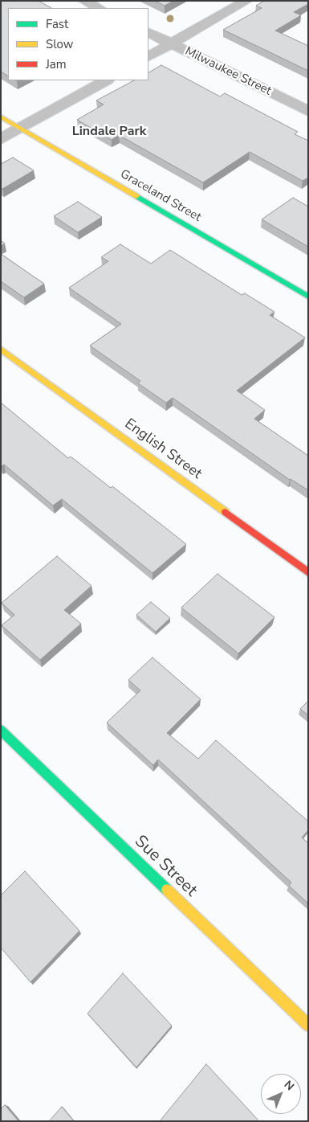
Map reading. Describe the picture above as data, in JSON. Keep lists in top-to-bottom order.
{
  "streets": {
    "street": [
      "Milwaukee Street",
      "Graceland Street",
      "English Street",
      "Sue Street"
    ]
  },
  "districts": ["Lindale Park"],
  "legend": ["Fast", "Slow", "Jam"],
  "north": "top right"
}
